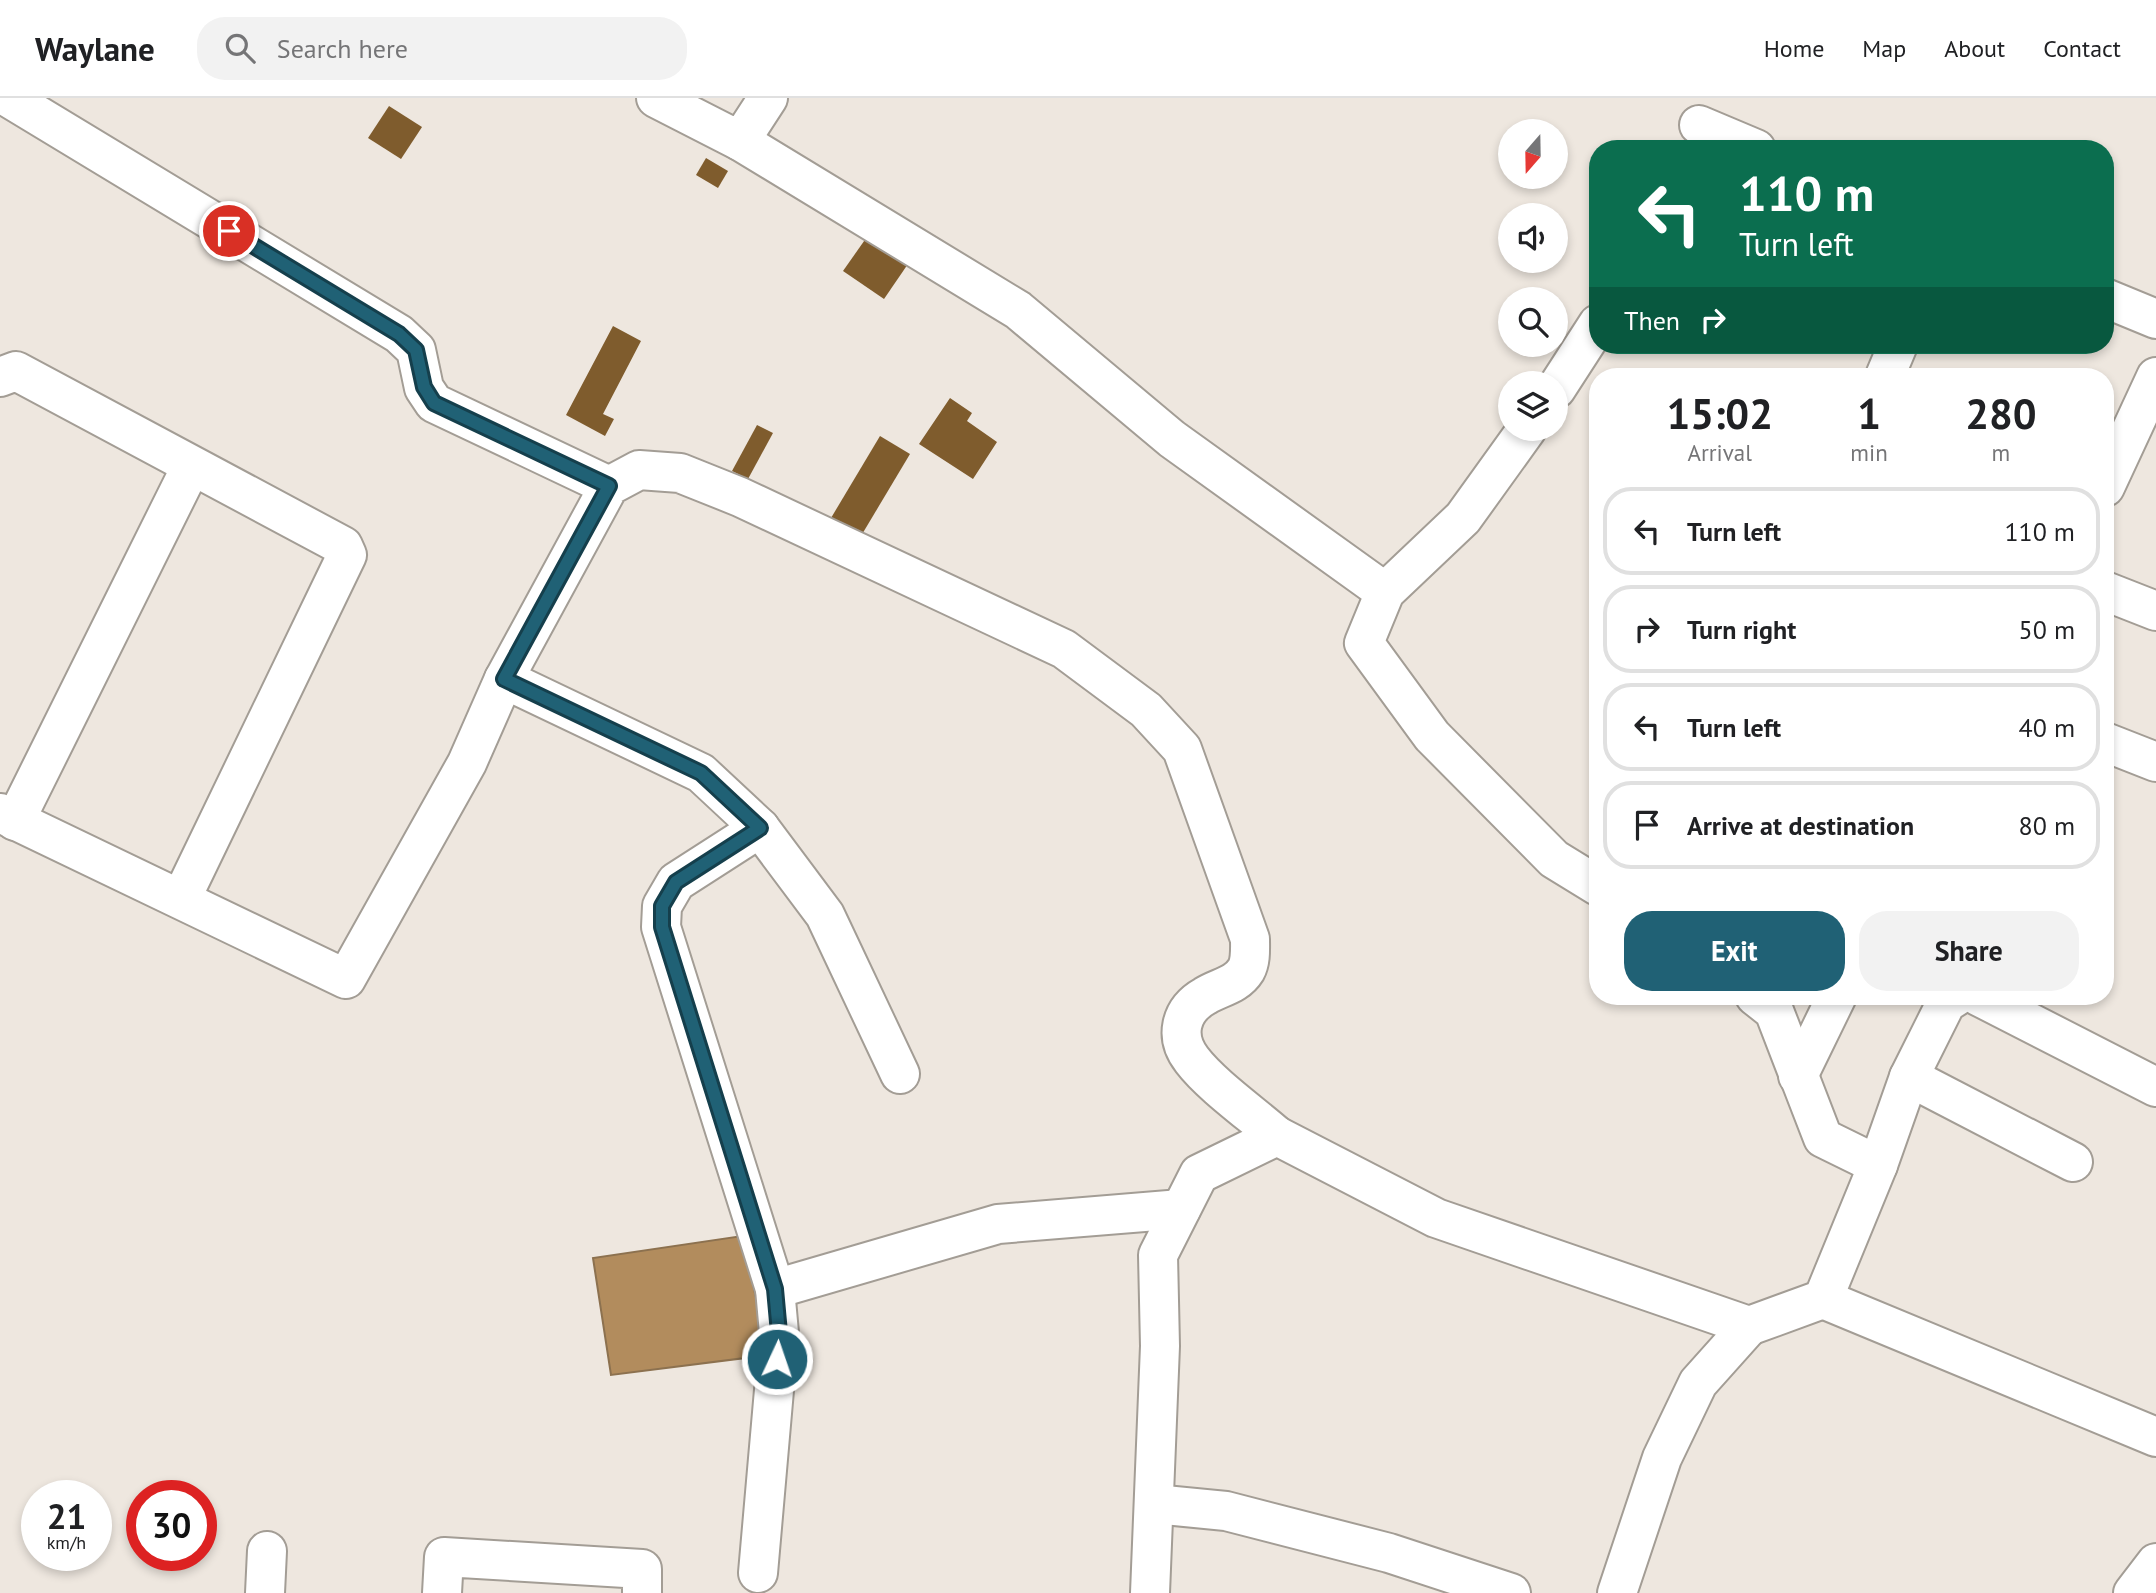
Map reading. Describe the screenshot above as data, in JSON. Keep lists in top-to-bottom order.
{
  "north": "bottom",
  "page": {
    "header": "Waylane",
    "search": "Search here",
    "nav": [
      "Home",
      "Map",
      "About",
      "Contact"
    ],
    "turn": ["110 m", "Turn left"],
    "then": "Then",
    "eta": [
      "15:02",
      "Arrival",
      "1",
      "min",
      "280",
      "m"
    ],
    "list": [
      {
        "name": "Turn left",
        "value": "110 m"
      },
      {
        "name": "Turn right",
        "value": "50 m"
      },
      {
        "name": "Turn left",
        "value": "40 m"
      },
      {
        "name": "Arrive at destination",
        "value": "80 m"
      }
    ],
    "buttons": ["Exit", "Share"],
    "speed": "21 km/h",
    "limit": "30"
  }
}
